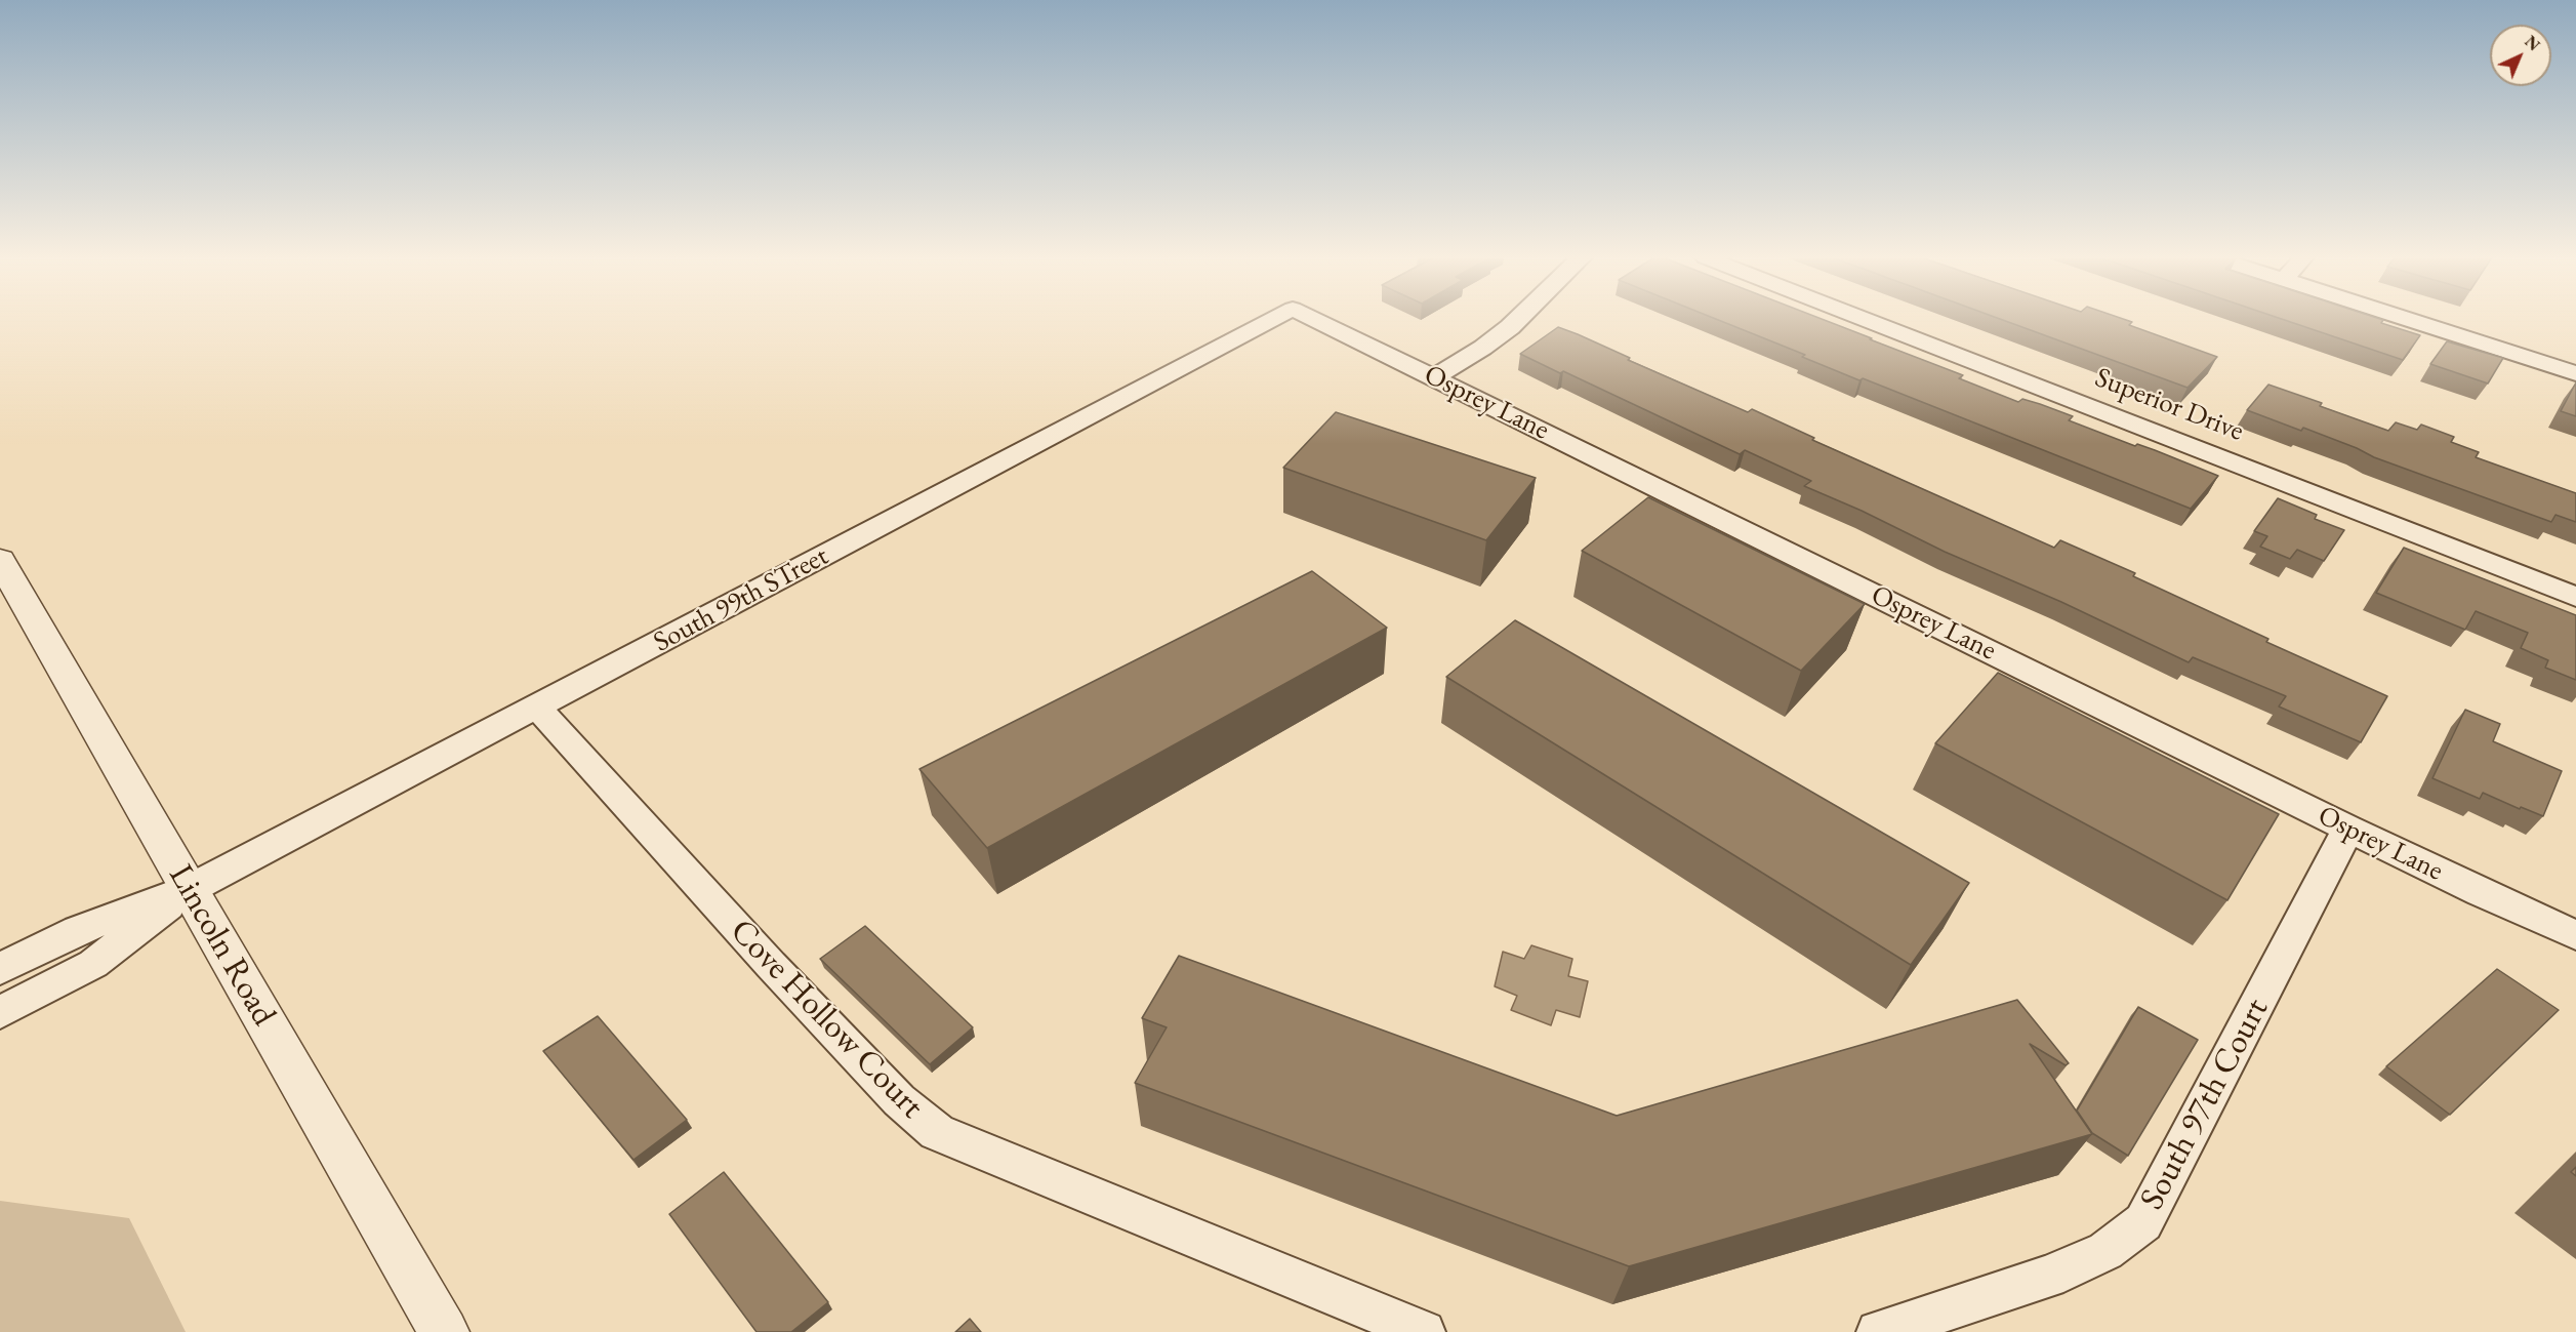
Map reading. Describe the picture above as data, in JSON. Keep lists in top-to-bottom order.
{
  "streets": {
    "street": [
      "Osprey Lane",
      "Superior Drive",
      "South 99th STreet",
      "Lincoln Road",
      "Cove Hollow Court",
      "South 97th Court"
    ]
  },
  "crossings": [
    ["Osprey Lane", "South 97th Court"],
    ["South 99th STreet", "Lincoln Road"],
    ["South 99th STreet", "Cove Hollow Court"]
  ],
  "north": "top right"
}
